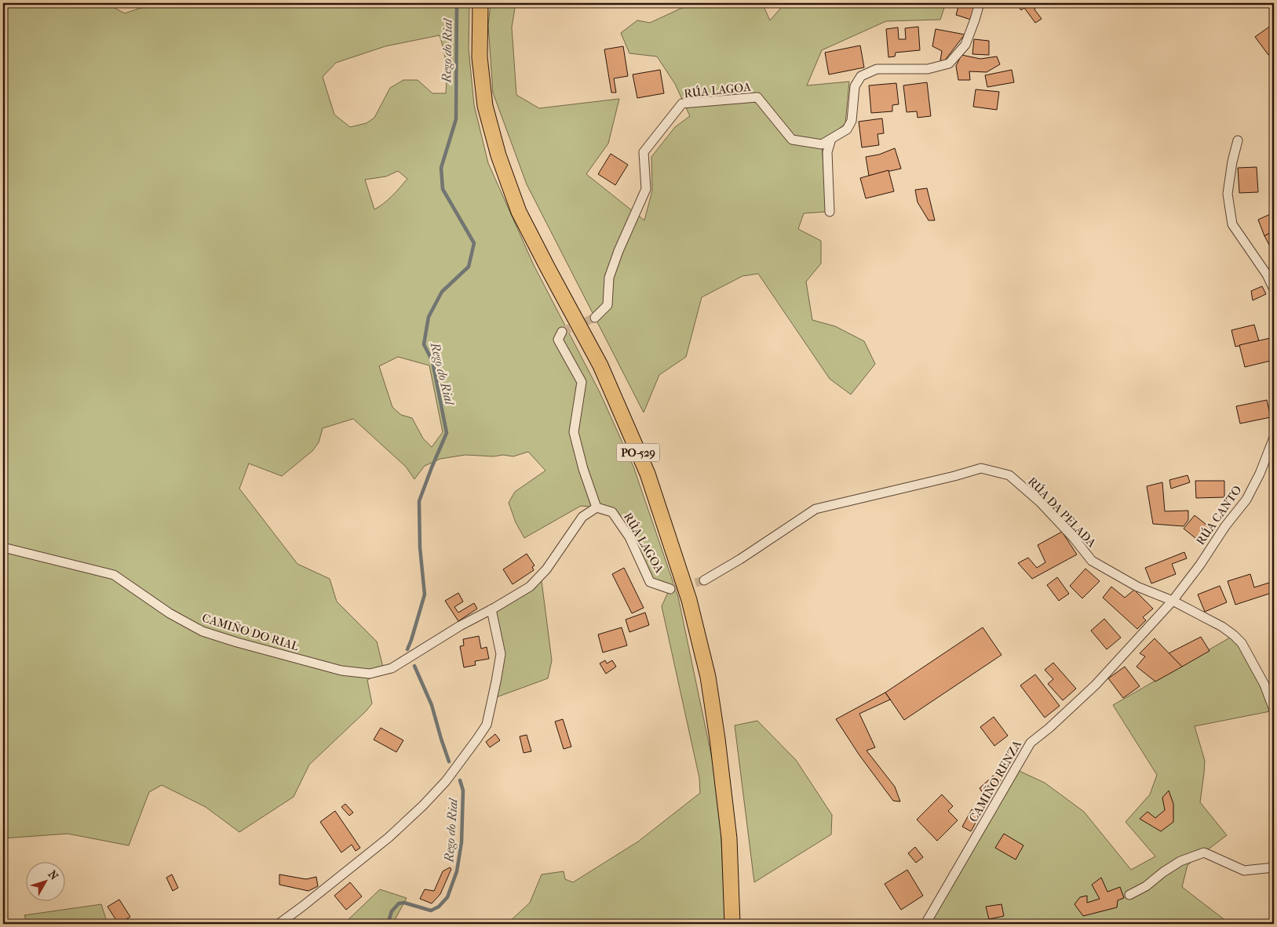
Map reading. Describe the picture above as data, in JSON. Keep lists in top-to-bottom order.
{
  "streets": {
    "main road": ["PO-529"],
    "street": [
      "RÚA LAGOA",
      "RÚA DA PELADA",
      "RÚA CANTO",
      "CAMIÑO DO RIAL",
      "CAMIÑO RENZA"
    ]
  },
  "crossings": [
    ["RÚA LAGOA", "CAMIÑO DO RIAL"],
    ["RÚA DA PELADA", "RÚA CANTO"],
    ["RÚA DA PELADA", "CAMIÑO RENZA"],
    ["RÚA CANTO", "CAMIÑO RENZA"]
  ],
  "water": ["Rego do Rial"],
  "north": "top right"
}
